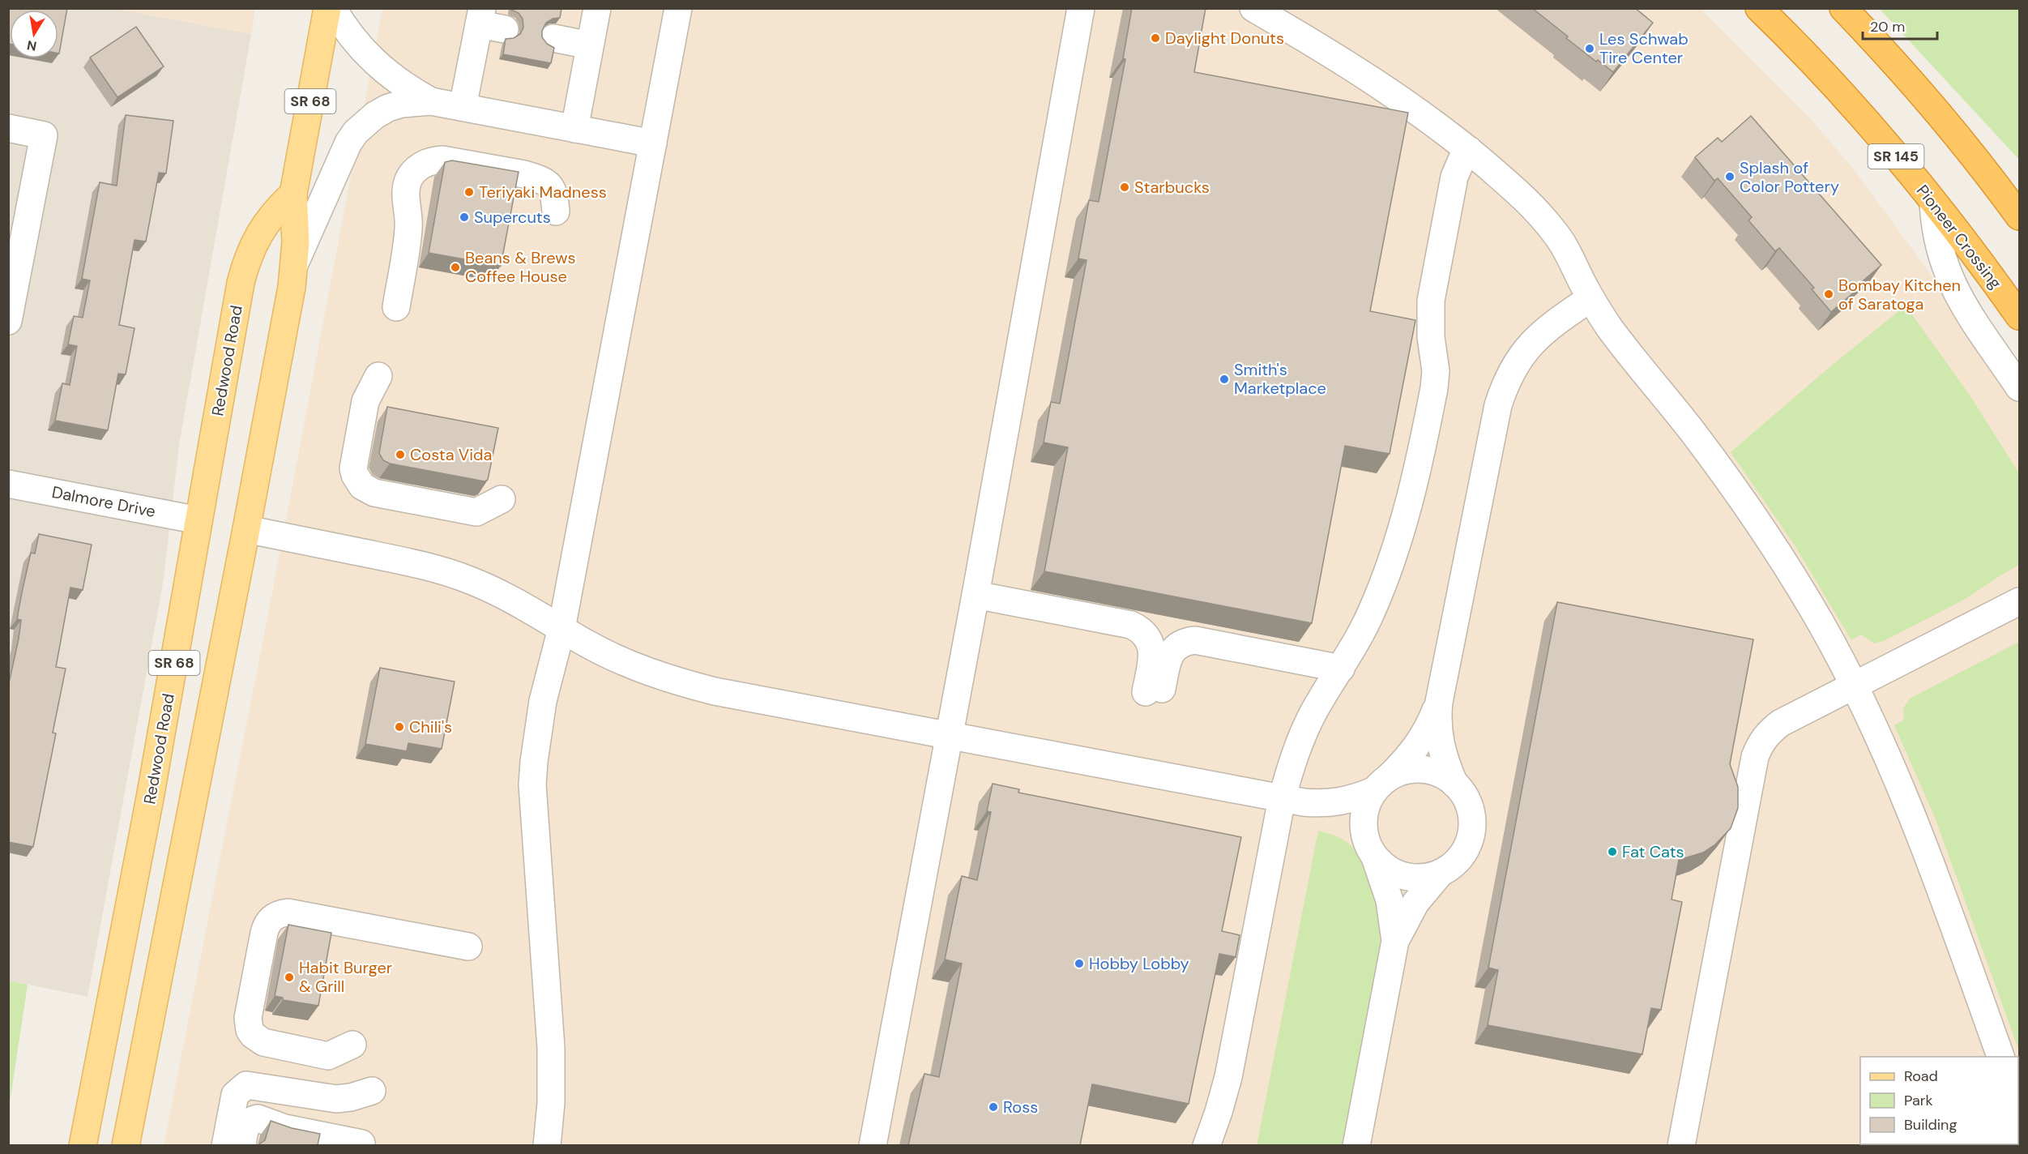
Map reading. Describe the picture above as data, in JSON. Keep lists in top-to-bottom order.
{
  "streets": {
    "highway": ["SR 145", "Pioneer Crossing"],
    "main road": ["SR 68", "Redwood Road"],
    "street": ["Dalmore Drive"]
  },
  "crossings": [
    ["SR 68", "Redwood Road"],
    ["Redwood Road", "Dalmore Drive"]
  ],
  "places": [
    "Daylight Donuts",
    "Les Schwab Tire Center",
    "Splash of Color Pottery",
    "Starbucks",
    "Teriyaki Madness",
    "Supercuts",
    "Beans & Brews Coffee House",
    "Bombay Kitchen of Saratoga",
    "Smith's Marketplace",
    "Costa Vida",
    "Chili's",
    "Fat Cats",
    "Hobby Lobby",
    "Habit Burger & Grill",
    "Ross"
  ],
  "legend": ["Road", "Park", "Building"],
  "scale_bar": "20 m",
  "north": "bottom"
}
